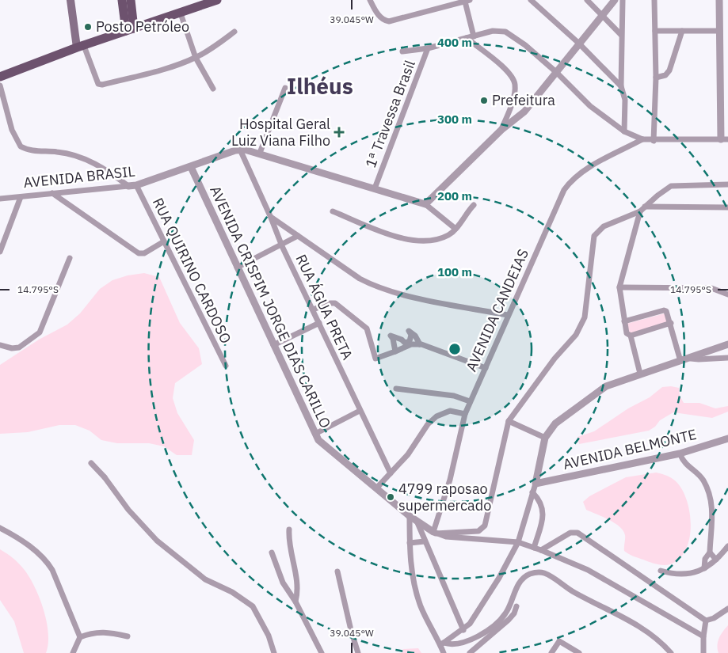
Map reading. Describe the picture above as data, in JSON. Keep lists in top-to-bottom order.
{
  "streets": {
    "street": [
      "1ª Travessa Brasil",
      "AVENIDA BRASIL",
      "RUA QUIRINO CARDOSO",
      "AVENIDA CRISPIM JORGE DIAS CARILLO",
      "RUA ÁGUA PRETA",
      "AVENIDA CANDEIAS",
      "AVENIDA BELMONTE"
    ]
  },
  "crossings": [
    ["1ª Travessa Brasil", "AVENIDA BRASIL"],
    ["AVENIDA BRASIL", "RUA QUIRINO CARDOSO"],
    ["AVENIDA BRASIL", "AVENIDA CRISPIM JORGE DIAS CARILLO"],
    ["AVENIDA BRASIL", "RUA ÁGUA PRETA"],
    ["AVENIDA CRISPIM JORGE DIAS CARILLO", "AVENIDA CANDEIAS"]
  ],
  "districts": ["Ilhéus"],
  "places": {
    "other": ["Posto Petróleo", "Prefeitura", "4799 raposao supermercado"],
    "health": ["Hospital Geral Luiz Viana Filho"]
  },
  "coordinates": ["39.045°W", "14.795°S"],
  "rings": [
    "400 m",
    "300 m",
    "200 m",
    "100 m"
  ]
}
